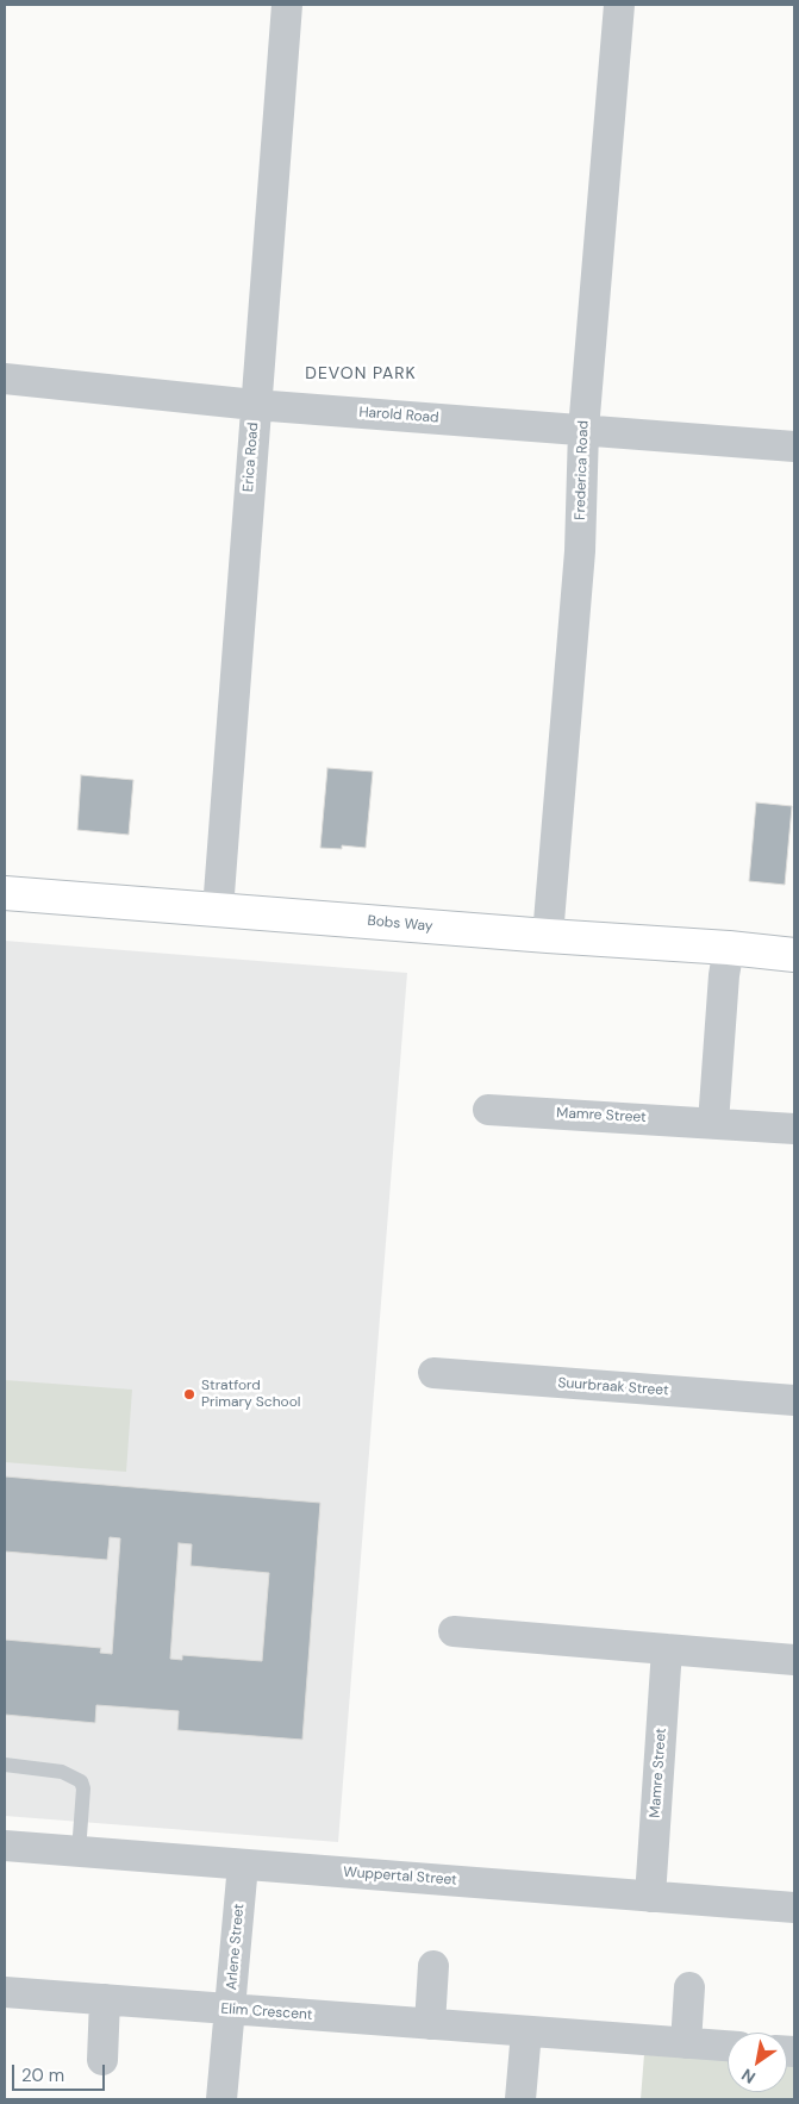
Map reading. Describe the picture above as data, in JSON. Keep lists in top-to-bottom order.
{
  "streets": {
    "street": [
      "Harold Road",
      "Erica Road",
      "Frederica Road",
      "Bobs Way",
      "Mamre Street",
      "Suurbraak Street",
      "Wuppertal Street",
      "Arlene Street",
      "Elim Crescent"
    ]
  },
  "crossings": [
    ["Harold Road", "Erica Road"],
    ["Harold Road", "Frederica Road"],
    ["Erica Road", "Bobs Way"],
    ["Frederica Road", "Bobs Way"],
    ["Mamre Street", "Wuppertal Street"],
    ["Wuppertal Street", "Arlene Street"],
    ["Arlene Street", "Elim Crescent"]
  ],
  "districts": ["DEVON PARK"],
  "places": ["Stratford Primary School"],
  "scale_bar": "20 m",
  "north": "bottom left"
}
